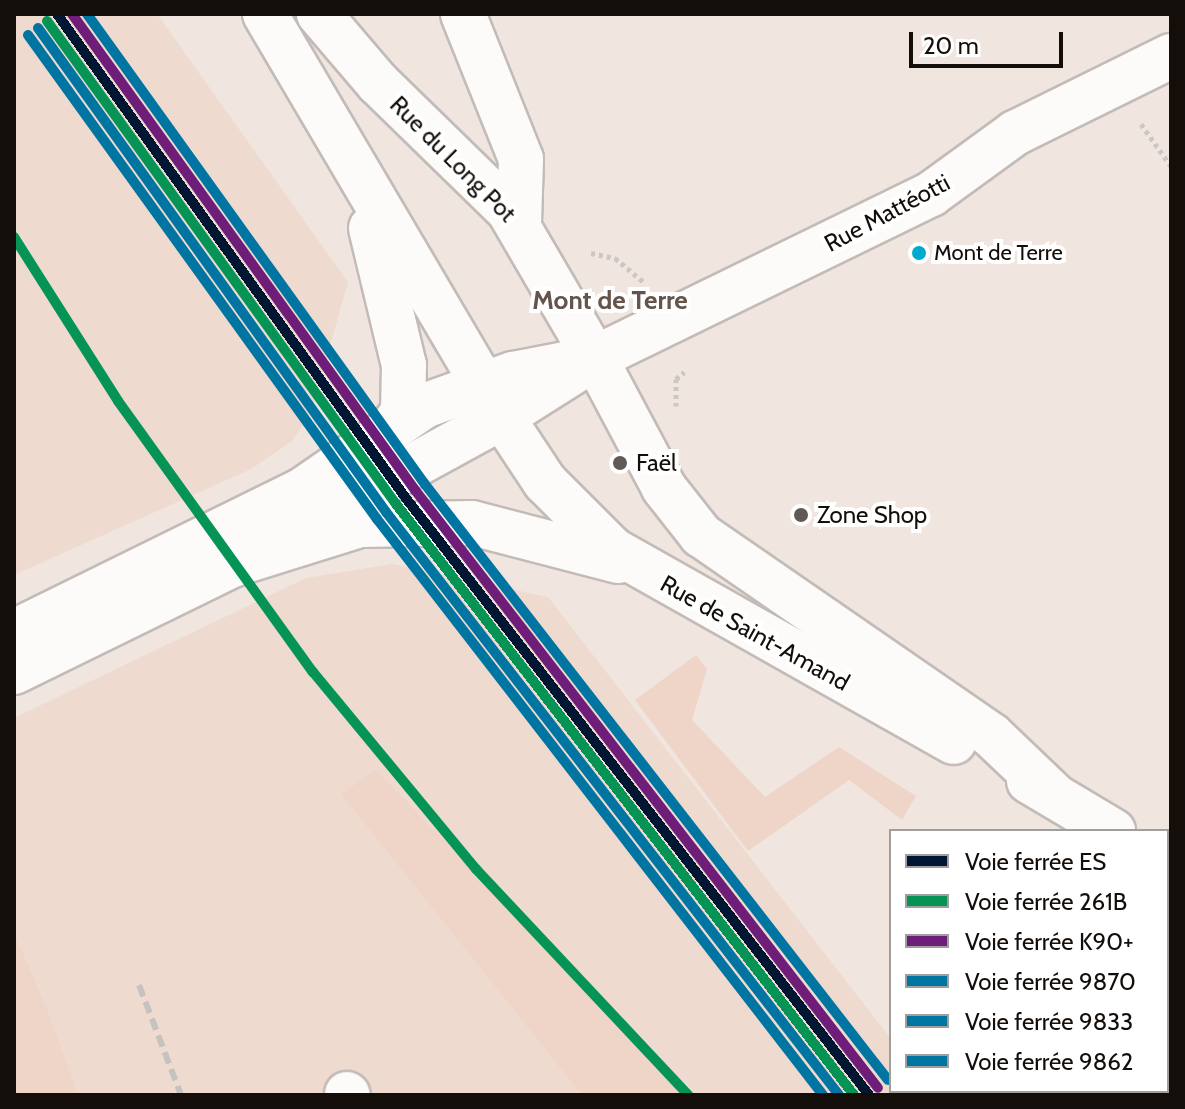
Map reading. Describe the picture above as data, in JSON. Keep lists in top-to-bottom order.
{
  "streets": {
    "main road": ["Rue du Long Pot", "Rue Mattéotti", "Rue de Saint-Amand"]
  },
  "crossings": [
    ["Rue du Long Pot", "Rue Mattéotti"],
    ["Rue du Long Pot", "Rue de Saint-Amand"],
    ["Rue Mattéotti", "Rue de Saint-Amand"]
  ],
  "districts": ["Mont de Terre"],
  "places": ["Mont de Terre", "Faël", "Zone Shop"],
  "lines": [
    "rail line ES",
    "rail line K90+",
    "rail line 9833",
    "rail line 261B",
    "rail line 9870",
    "rail line 9862"
  ],
  "legend": [
    "Voie ferrée ES",
    "Voie ferrée 261B",
    "Voie ferrée K90+",
    "Voie ferrée 9870",
    "Voie ferrée 9833",
    "Voie ferrée 9862"
  ],
  "scale_bar": "20 m"
}
